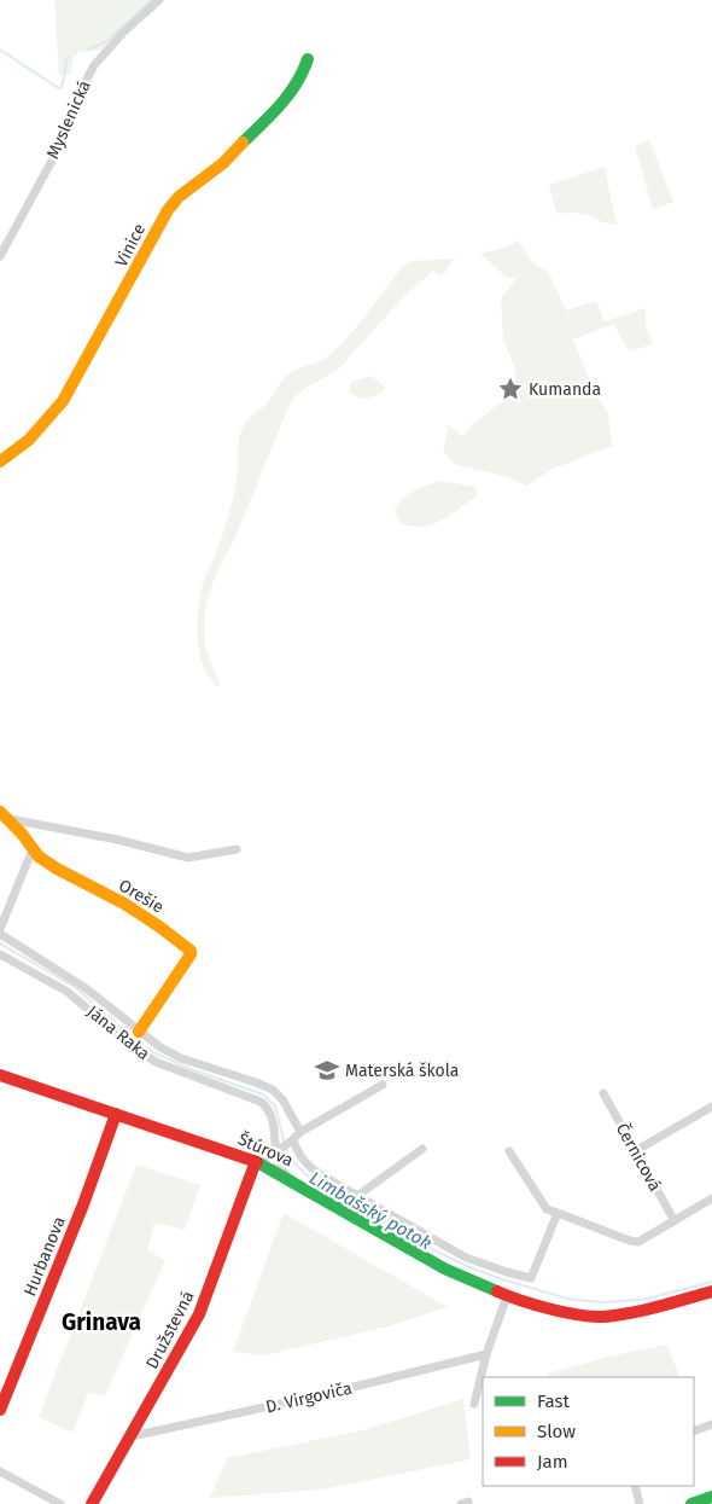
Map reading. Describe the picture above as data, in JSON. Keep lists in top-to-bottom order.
{
  "streets": {
    "street": [
      "Myslenická",
      "Vinice",
      "Orešie",
      "Jána Raka",
      "Štúrova",
      "Černicová",
      "Hurbanova",
      "Družstevná",
      "D. Virgoviča"
    ]
  },
  "crossings": [
    ["Jána Raka", "Štúrova"],
    ["Štúrova", "Hurbanova"],
    ["Štúrova", "Družstevná"],
    ["Družstevná", "D. Virgoviča"]
  ],
  "districts": ["Grinava"],
  "water": ["Limbašský potok"],
  "places": {
    "place": ["Kumanda"],
    "school or university": ["Materská škola"]
  },
  "legend": ["Fast", "Slow", "Jam"]
}
